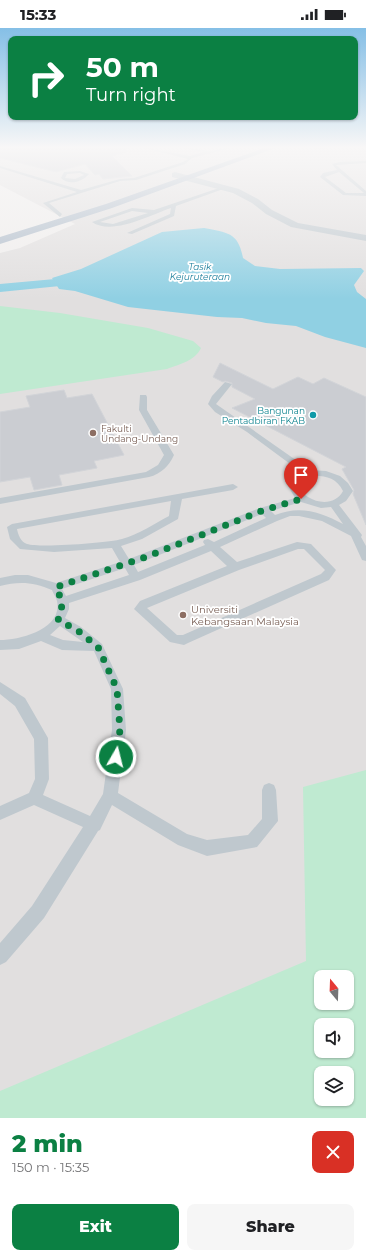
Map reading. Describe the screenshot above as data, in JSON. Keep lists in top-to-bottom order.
{
  "water": ["Tasik Kejuruteraan"],
  "places": ["Bangunan Pentadbiran FKAB", "Fakulti Undang-Undang", "Universiti Kebangsaan Malaysia"],
  "north": "top",
  "page": {
    "status": "15:33",
    "turn": ["50 m", "Turn right"],
    "heading": ["2 min", "150 m · 15:35"],
    "buttons": ["Exit", "Share"]
  }
}
